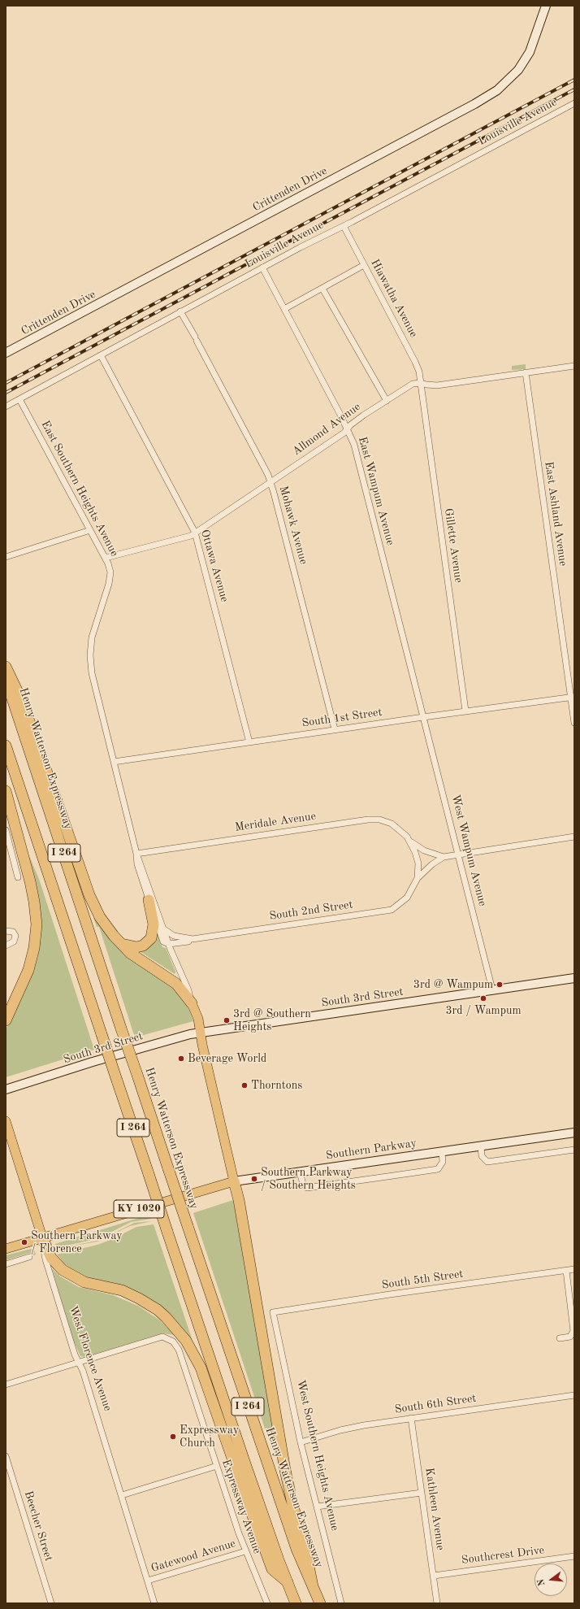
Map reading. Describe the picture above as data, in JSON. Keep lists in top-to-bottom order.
{
  "streets": {
    "highway": ["Henry Watterson Expressway", "I 264"],
    "main road": [
      "Crittenden Drive",
      "South 3rd Street",
      "Southern Parkway",
      "KY 1020",
      "West Florence Avenue"
    ],
    "street": [
      "Louisville Avenue",
      "Hiawatha Avenue",
      "Allmond Avenue",
      "East Southern Heights Avenue",
      "East Wampum Avenue",
      "East Ashland Avenue",
      "Mohawk Avenue",
      "Gillette Avenue",
      "Ottawa Avenue",
      "South 1st Street",
      "Meridale Avenue",
      "West Wampum Avenue",
      "South 2nd Street",
      "South 5th Street",
      "South 6th Street",
      "West Southern Heights Avenue",
      "Expressway Avenue",
      "Kathleen Avenue",
      "Beecher Street",
      "Southcrest Drive",
      "Gatewood Avenue"
    ]
  },
  "crossings": [
    ["Louisville Avenue", "Hiawatha Avenue"],
    ["Louisville Avenue", "East Southern Heights Avenue"],
    ["Louisville Avenue", "East Wampum Avenue"],
    ["Louisville Avenue", "Mohawk Avenue"],
    ["Louisville Avenue", "Ottawa Avenue"],
    ["Hiawatha Avenue", "Allmond Avenue"],
    ["Hiawatha Avenue", "Gillette Avenue"],
    ["Allmond Avenue", "East Southern Heights Avenue"],
    ["Allmond Avenue", "East Wampum Avenue"],
    ["Allmond Avenue", "East Ashland Avenue"],
    ["Allmond Avenue", "Mohawk Avenue"],
    ["Allmond Avenue", "Gillette Avenue"],
    ["Allmond Avenue", "Ottawa Avenue"],
    ["East Southern Heights Avenue", "South 1st Street"],
    ["East Wampum Avenue", "South 1st Street"],
    ["East Wampum Avenue", "West Wampum Avenue"],
    ["East Ashland Avenue", "South 1st Street"],
    ["Mohawk Avenue", "South 1st Street"],
    ["Gillette Avenue", "South 1st Street"],
    ["Ottawa Avenue", "South 1st Street"],
    ["South 1st Street", "West Wampum Avenue"],
    ["Meridale Avenue", "South 2nd Street"],
    ["West Wampum Avenue", "South 2nd Street"],
    ["West Wampum Avenue", "South 3rd Street"],
    ["Southern Parkway", "West Florence Avenue"],
    ["South 5th Street", "West Southern Heights Avenue"],
    ["West Florence Avenue", "Expressway Avenue"],
    ["West Florence Avenue", "Gatewood Avenue"],
    ["South 6th Street", "West Southern Heights Avenue"],
    ["South 6th Street", "Kathleen Avenue"],
    ["Expressway Avenue", "Gatewood Avenue"],
    ["Kathleen Avenue", "Southcrest Drive"]
  ],
  "places": [
    "3rd @ Wampum",
    "3rd / Wampum",
    "3rd @ Southern Heights",
    "Beverage World",
    "Thorntons",
    "Southern Parkway / Southern Heights",
    "Southern Parkway / Florence",
    "Expressway Church"
  ],
  "north": "left"
}
